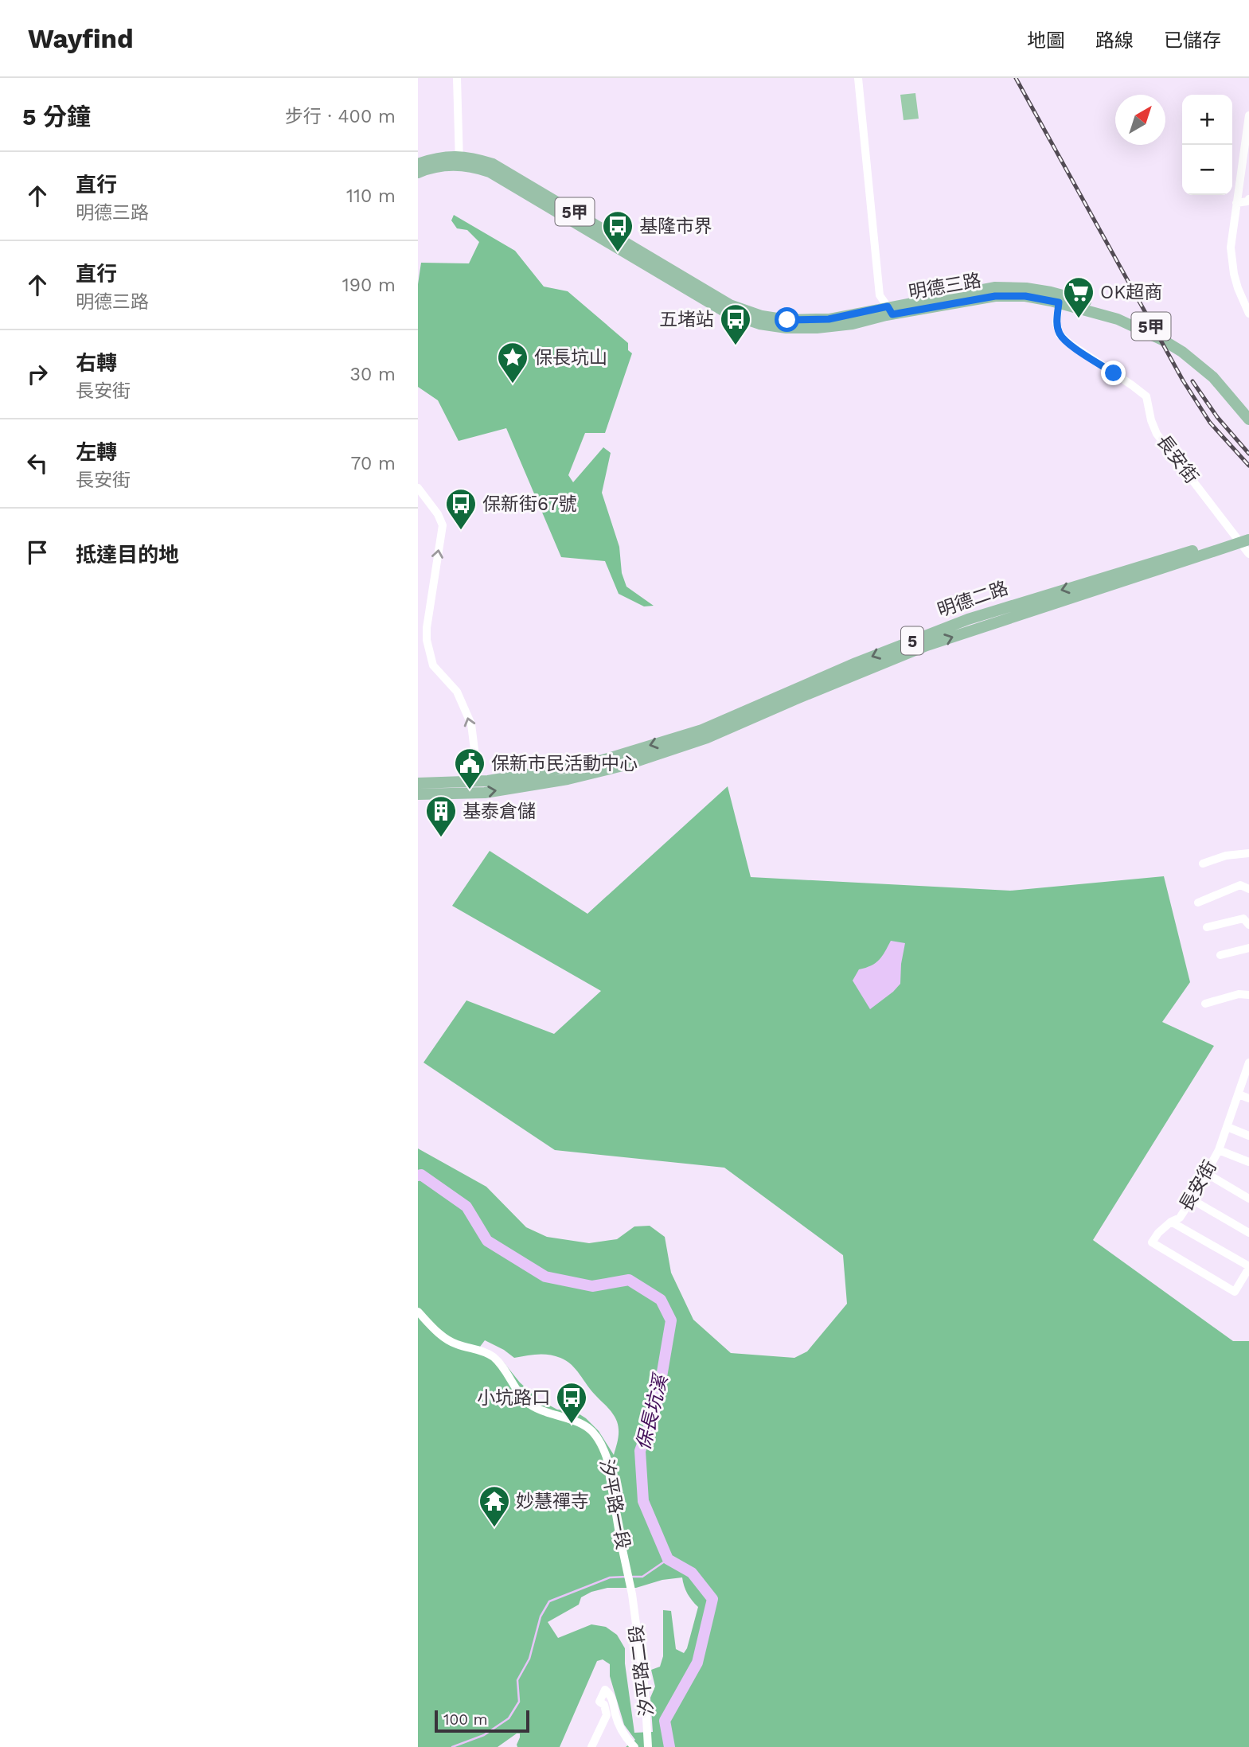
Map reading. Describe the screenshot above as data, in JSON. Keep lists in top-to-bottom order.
{
  "streets": {
    "main road": [
      "5甲",
      "明德三路",
      "明德二路",
      "5"
    ],
    "street": ["長安街", "汐平路一段", "汐平路二段"]
  },
  "crossings": [
    ["5甲", "明德三路"],
    ["明德三路", "長安街"],
    ["明德二路", "5"],
    ["汐平路一段", "汐平路二段"]
  ],
  "water": ["保長坑溪"],
  "places": {
    "bus stop": [
      "基隆市界",
      "五堵站",
      "保新街67號",
      "小坑路口"
    ],
    "supermarket": ["OK超商"],
    "place": ["保長坑山"],
    "public building": ["保新市民活動中心"],
    "building": ["基泰倉儲"],
    "temple": ["妙慧禪寺"]
  },
  "scale_bar": "100 m",
  "north": "top right",
  "page": {
    "header": "Wayfind",
    "nav": ["地圖", "路線", "已儲存"],
    "heading": ["5 分鐘", "步行 · 400 m"],
    "map_buttons": ["+", "−"],
    "list": [
      ["直行", "明德三路", "110 m"],
      ["直行", "明德三路", "190 m"],
      ["右轉", "長安街", "30 m"],
      ["左轉", "長安街", "70 m"],
      "抵達目的地"
    ],
    "scale": "100 m"
  }
}
